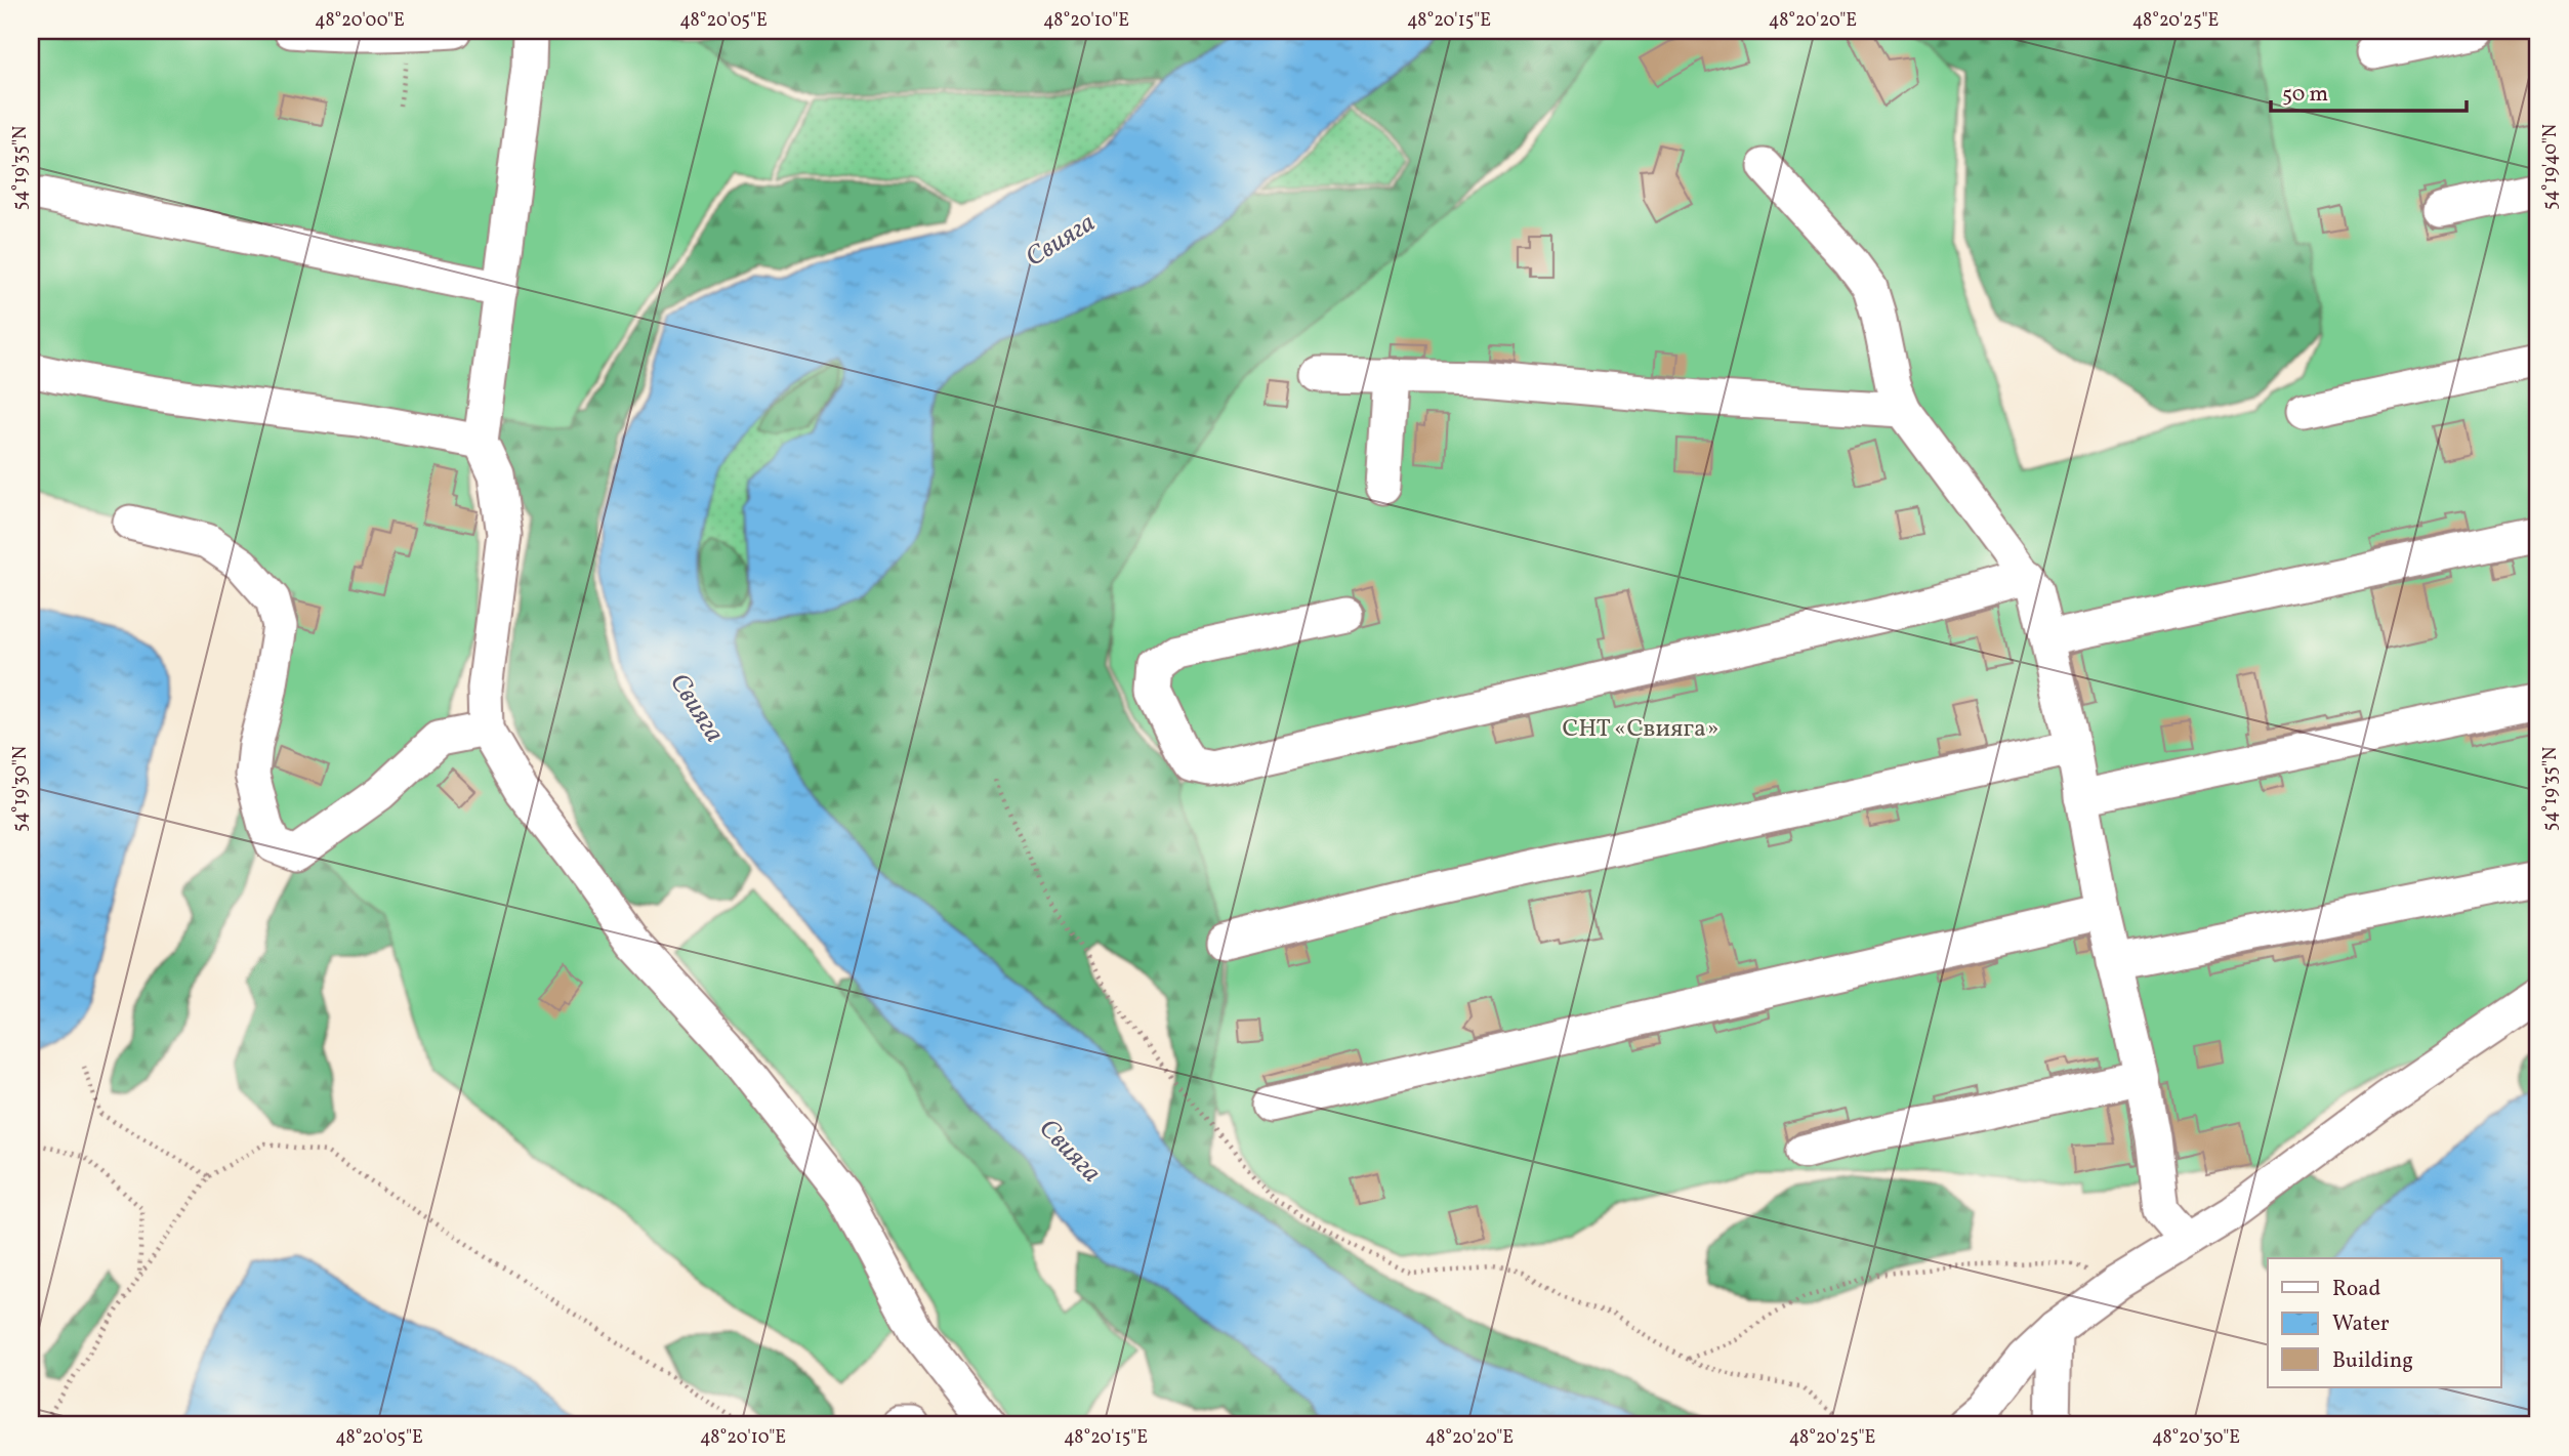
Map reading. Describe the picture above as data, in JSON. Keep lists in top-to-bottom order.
{
  "water": ["Свияга"],
  "parks": ["СНТ «Свияга»"],
  "legend": ["Road", "Water", "Building"],
  "scale_bar": "50 m",
  "coordinates": [
    "48°20'00\"E",
    "48°20'05\"E",
    "48°20'10\"E",
    "48°20'15\"E",
    "48°20'20\"E",
    "48°20'25\"E",
    "54°19'40\"N",
    "54°19'35\"N",
    "54°19'30\"N",
    "48°20'30\"E"
  ]
}
